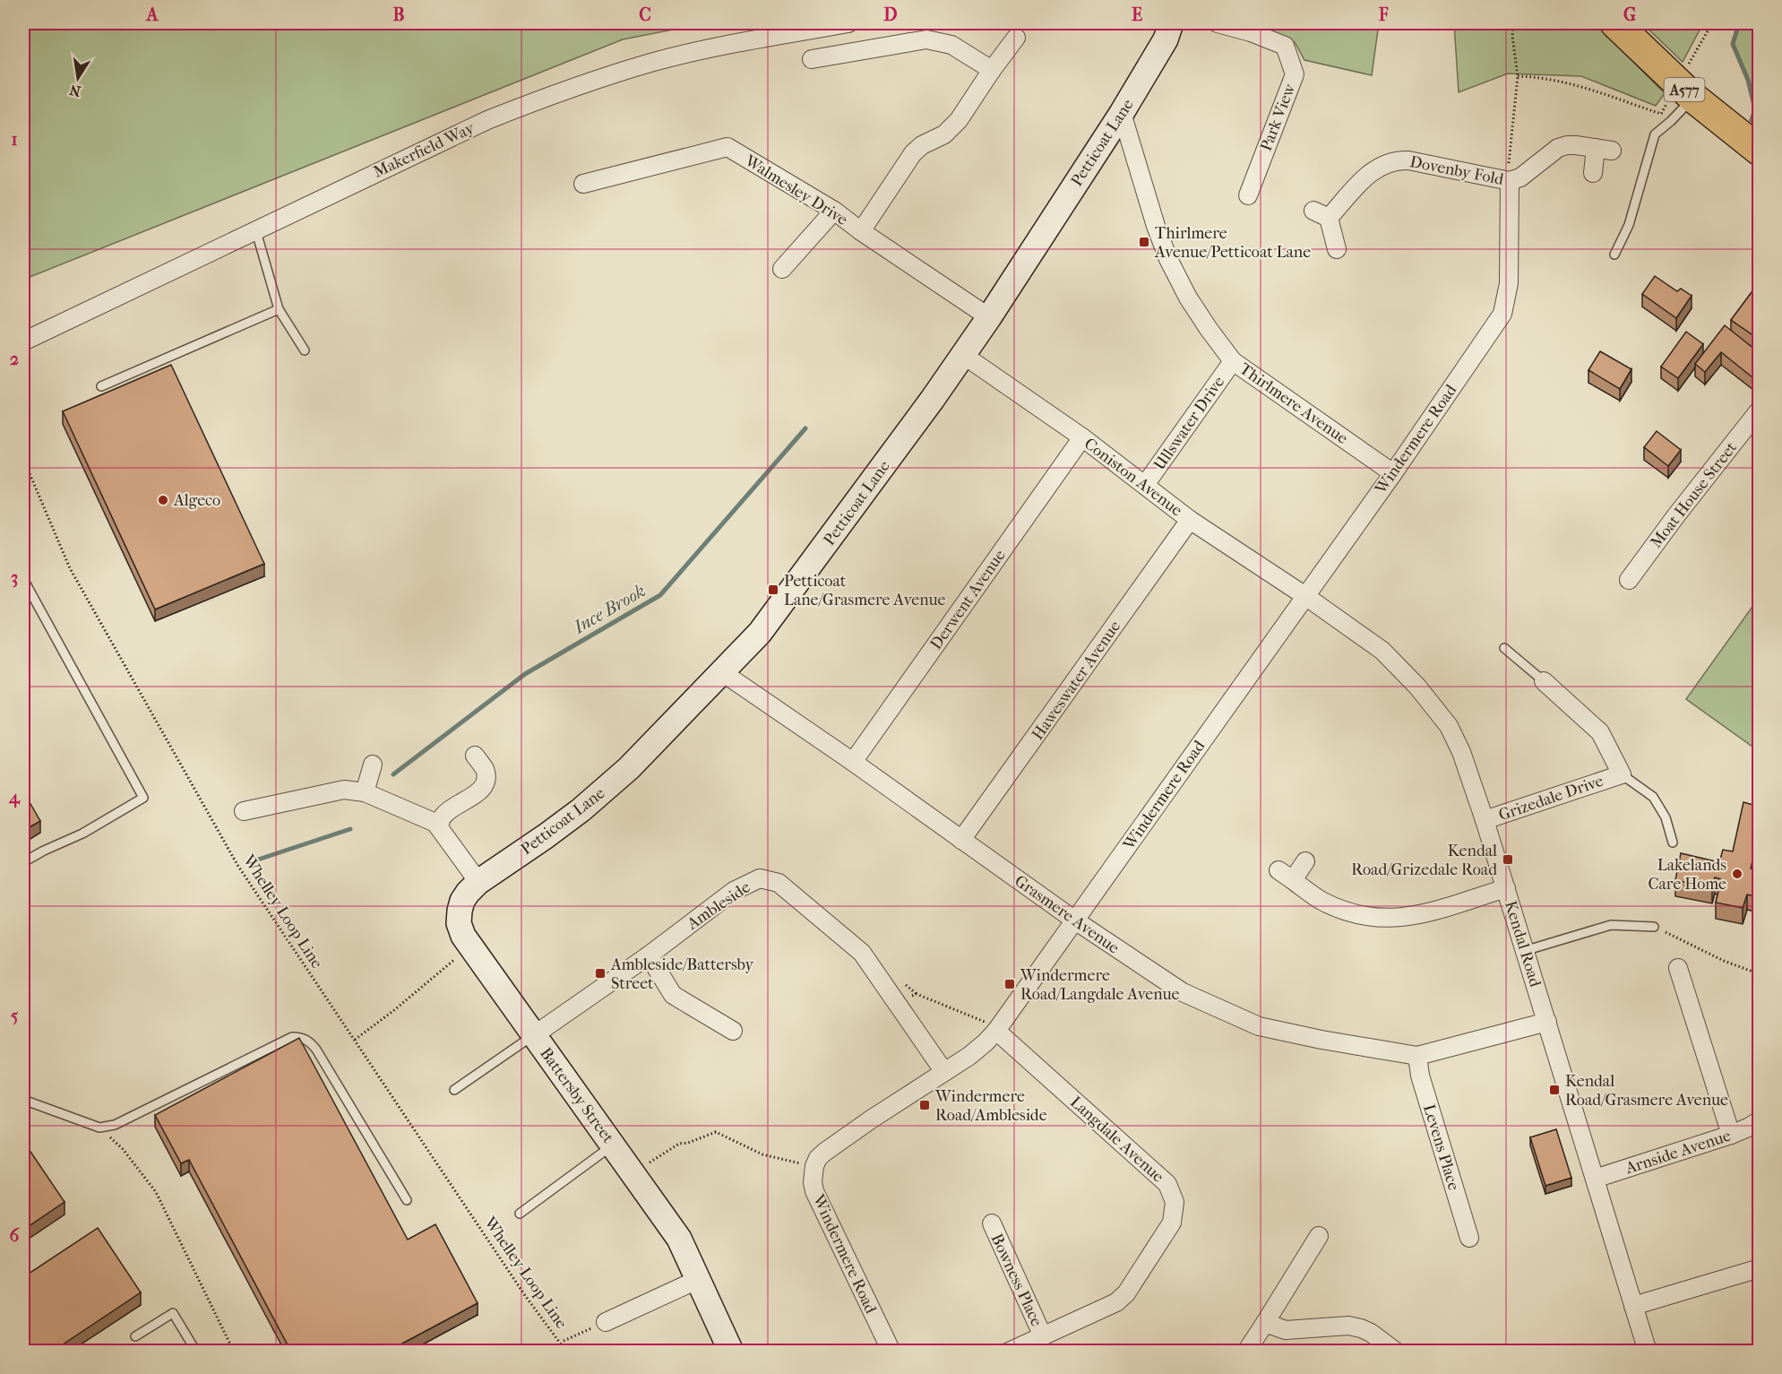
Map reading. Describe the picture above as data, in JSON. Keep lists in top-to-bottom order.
{
  "streets": {
    "highway": ["A577"],
    "street": [
      "Park View",
      "Petticoat Lane",
      "Makerfield Way",
      "Dovenby Fold",
      "Walmesley Drive",
      "Thirlmere Avenue",
      "Ullswater Drive",
      "Windermere Road",
      "Coniston Avenue",
      "Moat House Street",
      "Derwent Avenue",
      "Haweswater Avenue",
      "Grizedale Drive",
      "Ambleside",
      "Grasmere Avenue",
      "Kendal Road",
      "Battersby Street",
      "Langdale Avenue",
      "Levens Place",
      "Arnside Avenue",
      "Bowness Place"
    ],
    "path": ["Whelley Loop Line"]
  },
  "crossings": [
    ["Petticoat Lane", "Walmesley Drive"],
    ["Petticoat Lane", "Thirlmere Avenue"],
    ["Petticoat Lane", "Coniston Avenue"],
    ["Petticoat Lane", "Grasmere Avenue"],
    ["Petticoat Lane", "Battersby Street"],
    ["Dovenby Fold", "Windermere Road"],
    ["Thirlmere Avenue", "Ullswater Drive"],
    ["Thirlmere Avenue", "Windermere Road"],
    ["Ullswater Drive", "Coniston Avenue"],
    ["Windermere Road", "Coniston Avenue"],
    ["Windermere Road", "Ambleside"],
    ["Windermere Road", "Grasmere Avenue"],
    ["Windermere Road", "Kendal Road"],
    ["Windermere Road", "Langdale Avenue"],
    ["Coniston Avenue", "Derwent Avenue"],
    ["Coniston Avenue", "Haweswater Avenue"],
    ["Coniston Avenue", "Kendal Road"],
    ["Derwent Avenue", "Grasmere Avenue"],
    ["Haweswater Avenue", "Grasmere Avenue"],
    ["Grizedale Drive", "Kendal Road"],
    ["Ambleside", "Battersby Street"],
    ["Grasmere Avenue", "Kendal Road"],
    ["Grasmere Avenue", "Levens Place"],
    ["Kendal Road", "Arnside Avenue"],
    ["Langdale Avenue", "Bowness Place"]
  ],
  "water": ["Ince Brook"],
  "places": {
    "transit": [
      "Thirlmere Avenue/Petticoat Lane",
      "Petticoat Lane/Grasmere Avenue",
      "Kendal Road/Grizedale Road",
      "Ambleside/Battersby Street",
      "Windermere Road/Langdale Avenue",
      "Kendal Road/Grasmere Avenue",
      "Windermere Road/Ambleside"
    ],
    "other": ["Algeco", "Lakelands Care Home"]
  },
  "north": "bottom",
  "grid": {
    "columns": [
      "A",
      "B",
      "C",
      "D",
      "E",
      "F",
      "G"
    ],
    "rows": [
      "1",
      "2",
      "3",
      "4",
      "5",
      "6"
    ]
  }
}
